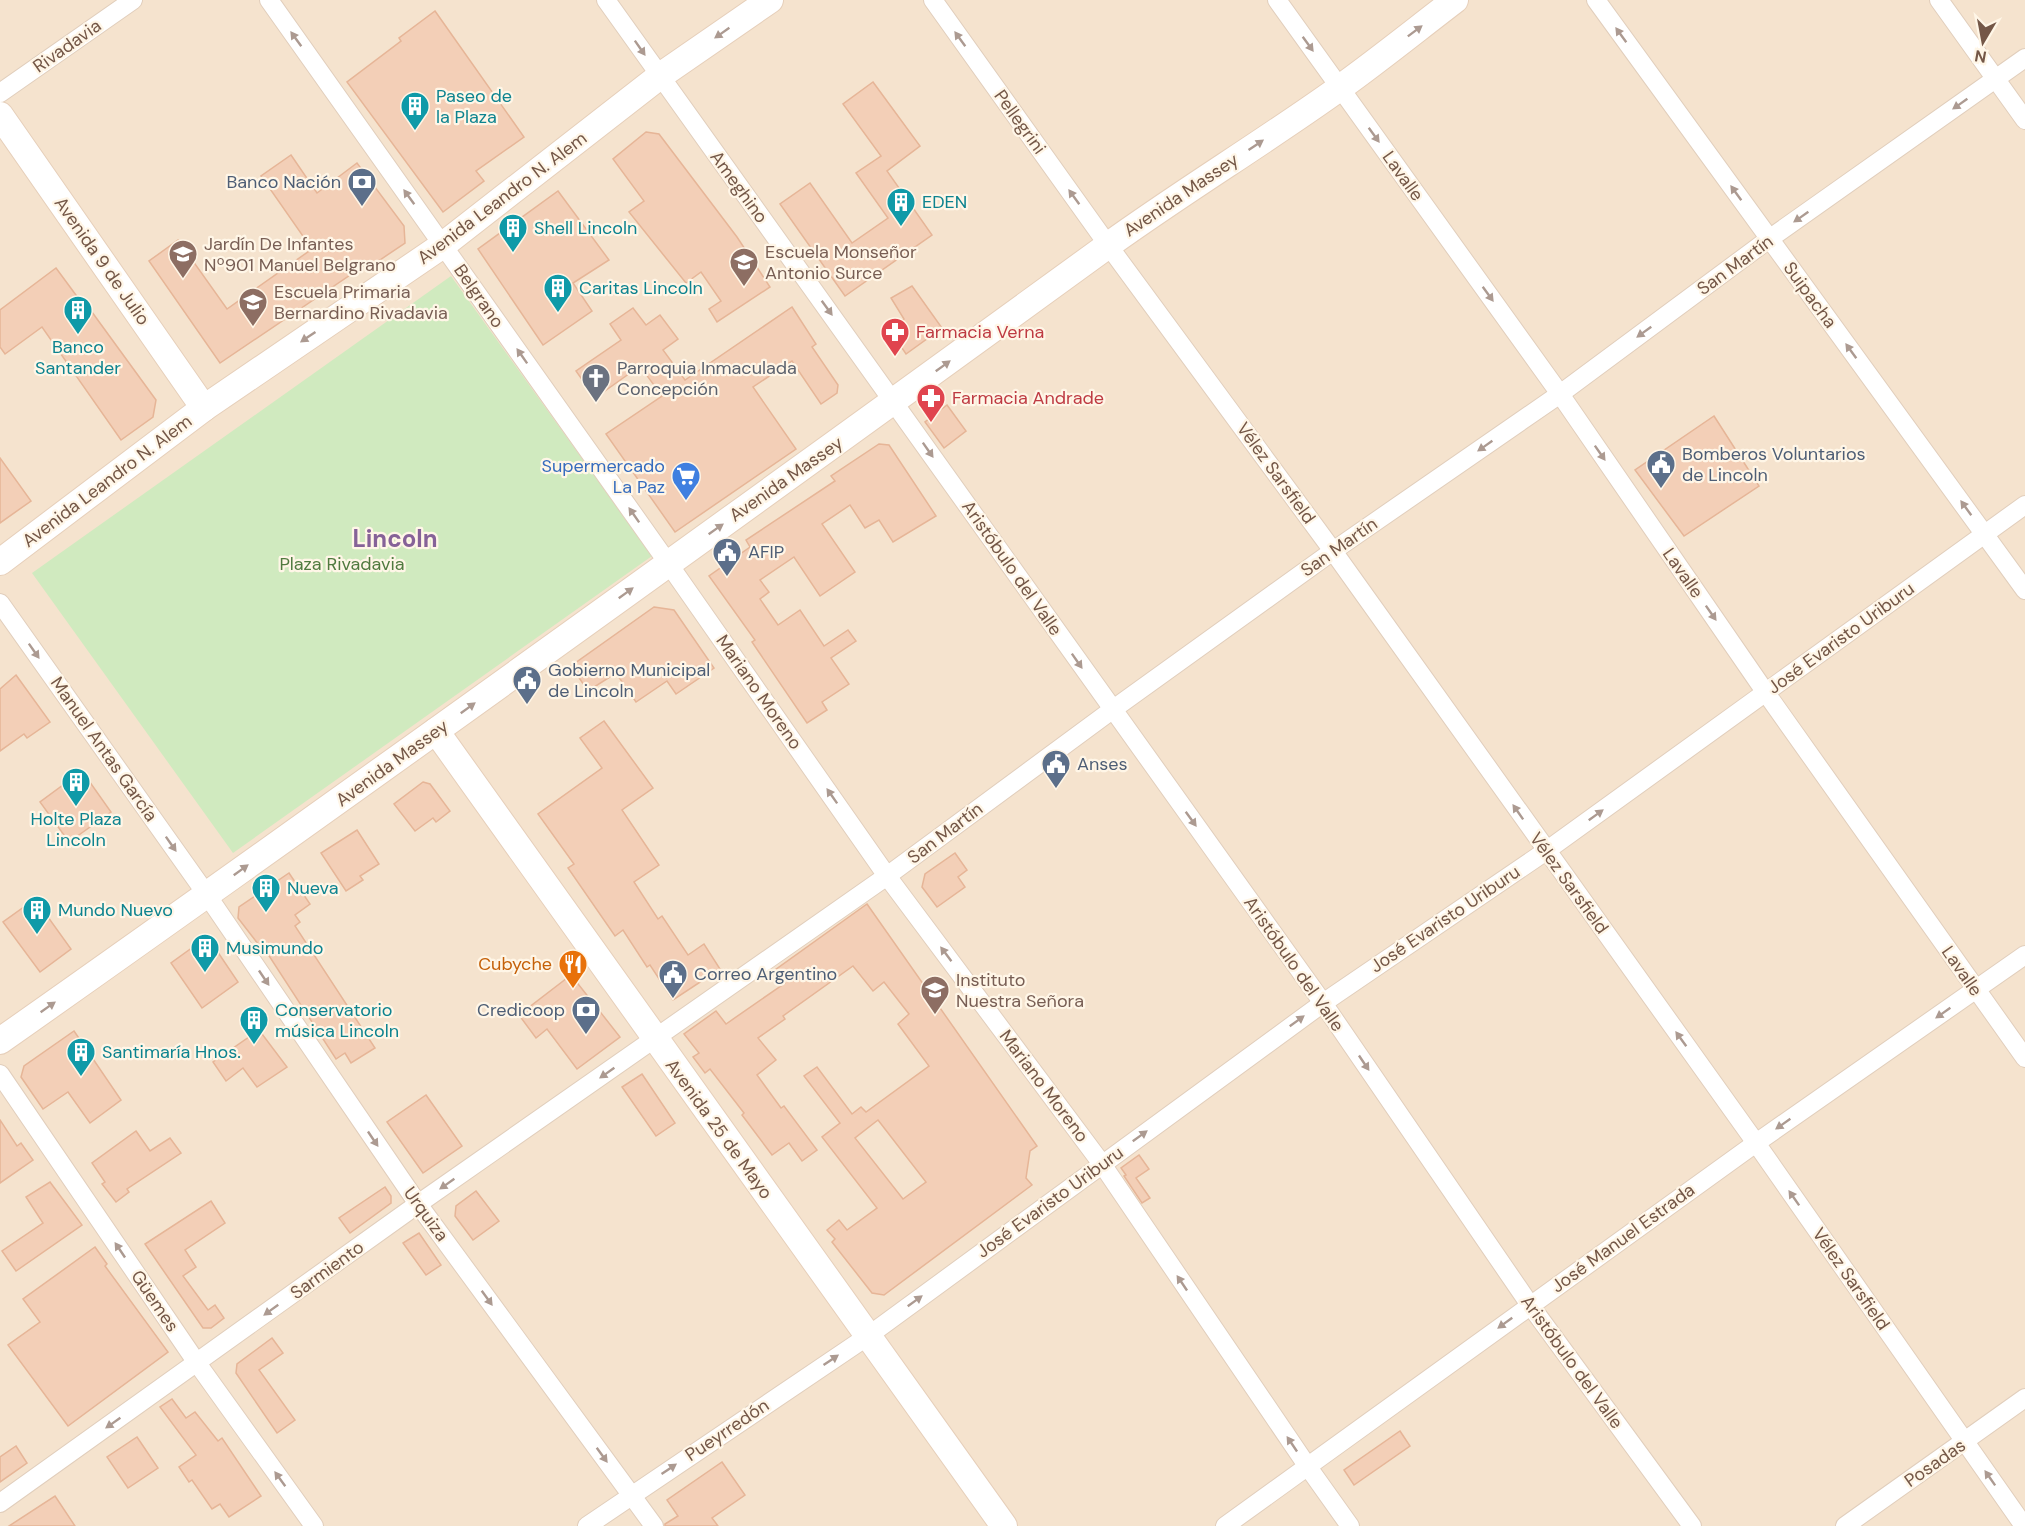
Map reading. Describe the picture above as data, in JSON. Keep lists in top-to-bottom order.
{
  "streets": {
    "main road": [
      "Avenida Massey",
      "Avenida Leandro N. Alem",
      "Avenida 9 de Julio",
      "Avenida 25 de Mayo"
    ],
    "street": [
      "Rivadavia",
      "Pellegrini",
      "Lavalle",
      "Ameghino",
      "San Martín",
      "Suipacha",
      "Belgrano",
      "Vélez Sarsfield",
      "Aristóbulo del Valle",
      "José Evaristo Uriburu",
      "Mariano Moreno",
      "Manuel Antas García",
      "Urquiza",
      "José Manuel Estrada",
      "Sarmiento",
      "Güemes",
      "Pueyrredón",
      "Posadas"
    ]
  },
  "crossings": [
    ["Pellegrini", "Avenida Massey"],
    ["Pellegrini", "Vélez Sarsfield"],
    ["Lavalle", "Avenida Massey"],
    ["Lavalle", "San Martín"],
    ["Lavalle", "José Evaristo Uriburu"],
    ["Lavalle", "José Manuel Estrada"],
    ["Ameghino", "Avenida Massey"],
    ["Ameghino", "Avenida Leandro N. Alem"],
    ["Ameghino", "Aristóbulo del Valle"],
    ["Avenida Massey", "Belgrano"],
    ["Avenida Massey", "Vélez Sarsfield"],
    ["Avenida Massey", "Aristóbulo del Valle"],
    ["Avenida Massey", "Mariano Moreno"],
    ["Avenida Massey", "Manuel Antas García"],
    ["Avenida Massey", "Avenida 25 de Mayo"],
    ["Avenida Massey", "Urquiza"],
    ["Avenida Leandro N. Alem", "Avenida 9 de Julio"],
    ["Avenida Leandro N. Alem", "Belgrano"],
    ["San Martín", "Suipacha"],
    ["San Martín", "Vélez Sarsfield"],
    ["San Martín", "Aristóbulo del Valle"],
    ["San Martín", "Mariano Moreno"],
    ["San Martín", "Avenida 25 de Mayo"],
    ["San Martín", "Sarmiento"],
    ["Suipacha", "José Evaristo Uriburu"],
    ["Belgrano", "Mariano Moreno"],
    ["Vélez Sarsfield", "José Evaristo Uriburu"],
    ["Vélez Sarsfield", "José Manuel Estrada"],
    ["Vélez Sarsfield", "Posadas"],
    ["Aristóbulo del Valle", "José Evaristo Uriburu"],
    ["Aristóbulo del Valle", "José Manuel Estrada"],
    ["José Evaristo Uriburu", "Mariano Moreno"],
    ["José Evaristo Uriburu", "Avenida 25 de Mayo"],
    ["José Evaristo Uriburu", "Pueyrredón"],
    ["Mariano Moreno", "José Manuel Estrada"],
    ["Manuel Antas García", "Urquiza"],
    ["Avenida 25 de Mayo", "Sarmiento"],
    ["Avenida 25 de Mayo", "Pueyrredón"],
    ["Urquiza", "Sarmiento"],
    ["Urquiza", "Pueyrredón"],
    ["Sarmiento", "Güemes"]
  ],
  "one_way": [
    "Pellegrini",
    "Lavalle",
    "Ameghino",
    "Avenida Massey",
    "Avenida Leandro N. Alem",
    "San Martín",
    "Suipacha",
    "Belgrano",
    "Vélez Sarsfield",
    "Aristóbulo del Valle",
    "José Evaristo Uriburu",
    "Mariano Moreno",
    "Manuel Antas García",
    "Urquiza",
    "José Manuel Estrada",
    "Sarmiento",
    "Güemes",
    "Pueyrredón"
  ],
  "districts": ["Lincoln"],
  "parks": ["Plaza Rivadavia"],
  "places": {
    "building": [
      "Paseo de la Plaza",
      "EDEN",
      "Shell Lincoln",
      "Caritas Lincoln",
      "Banco Santander",
      "Holte Plaza Lincoln",
      "Nueva",
      "Mundo Nuevo",
      "Musimundo",
      "Conservatorio música Lincoln",
      "Santimaría Hnos."
    ],
    "bank": ["Banco Nación", "Credicoop"],
    "school or university": [
      "Jardín De Infantes Nº901 Manuel Belgrano",
      "Escuela Monseñor Antonio Surce",
      "Escuela Primaria Bernardino Rivadavia",
      "Instituto Nuestra Señora"
    ],
    "pharmacy": ["Farmacia Verna", "Farmacia Andrade"],
    "church": ["Parroquia Inmaculada Concepción"],
    "public building": [
      "Bomberos Voluntarios de Lincoln",
      "AFIP",
      "Gobierno Municipal de Lincoln",
      "Anses",
      "Correo Argentino"
    ],
    "supermarket": ["Supermercado La Paz"],
    "restaurant": ["Cubyche"]
  },
  "north": "bottom"
}
